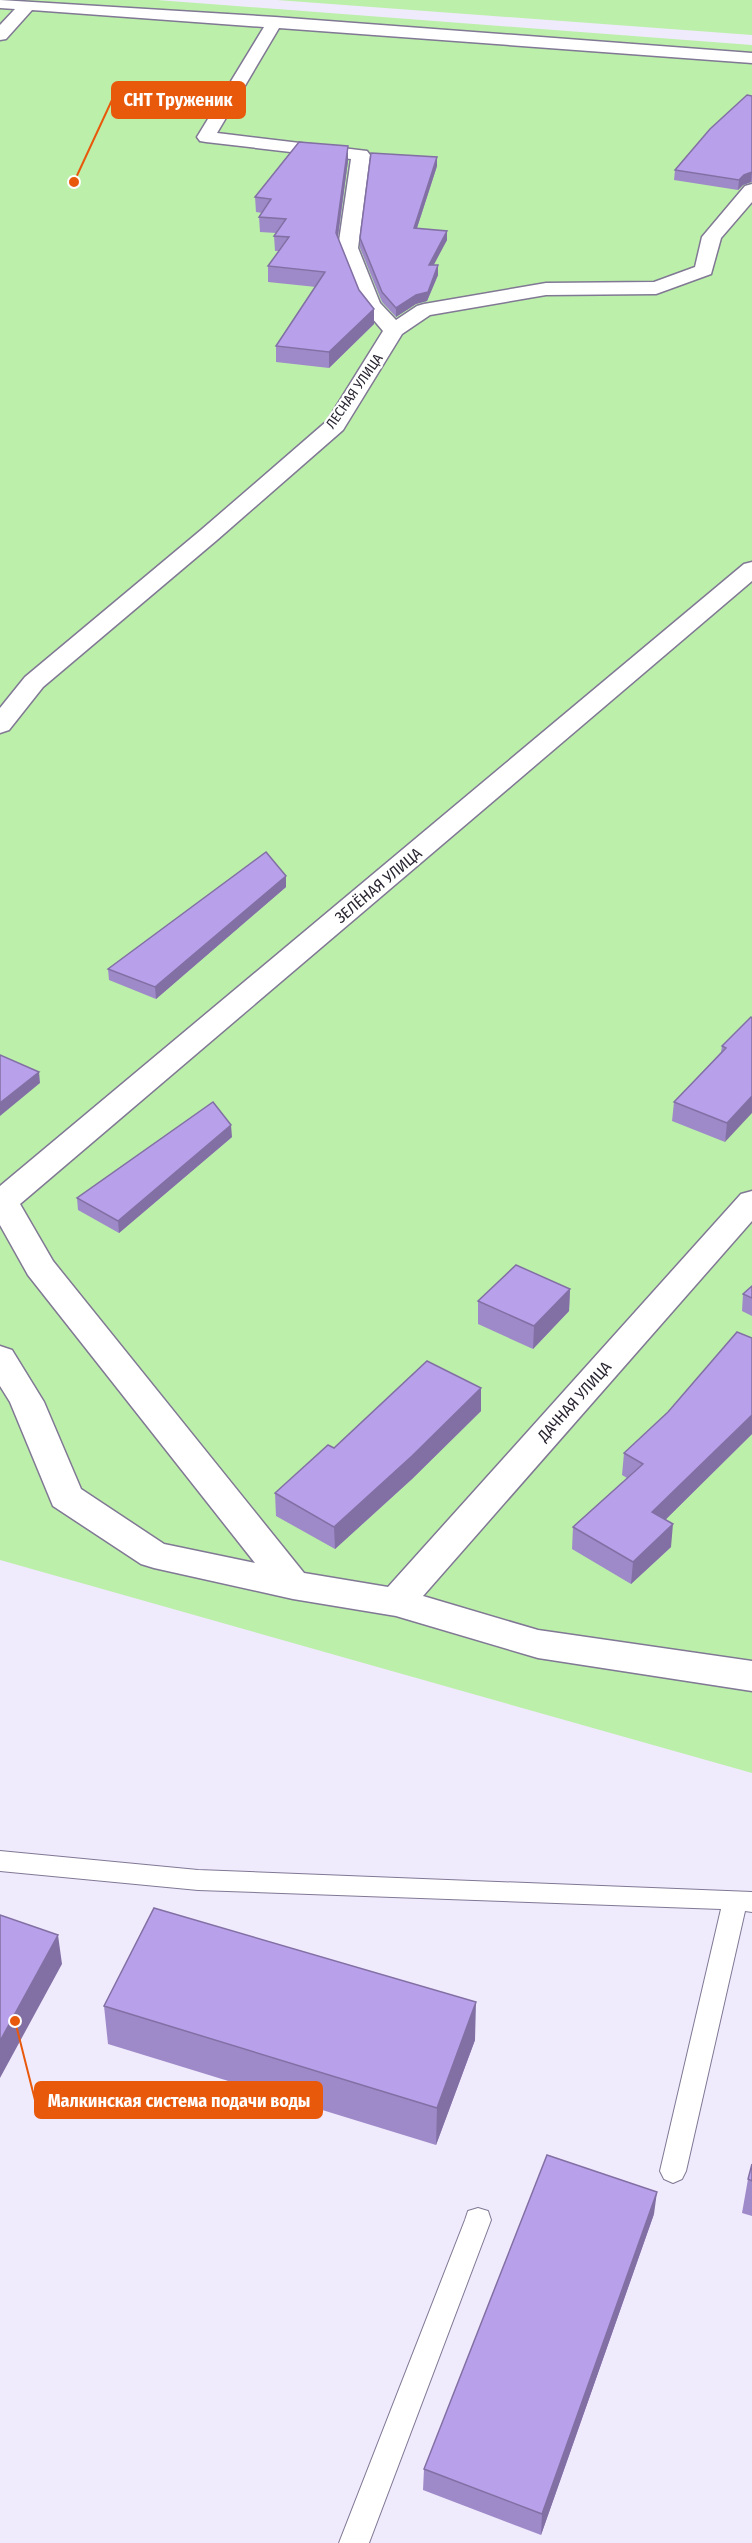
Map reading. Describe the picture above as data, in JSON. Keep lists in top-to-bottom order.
{
  "streets": {
    "street": ["ЛЕСНАЯ УЛИЦА", "ЗЕЛЁНАЯ УЛИЦА", "ДАЧНАЯ УЛИЦА"]
  },
  "places": ["СНТ Труженик", "Малкинская система подачи воды"]
}
